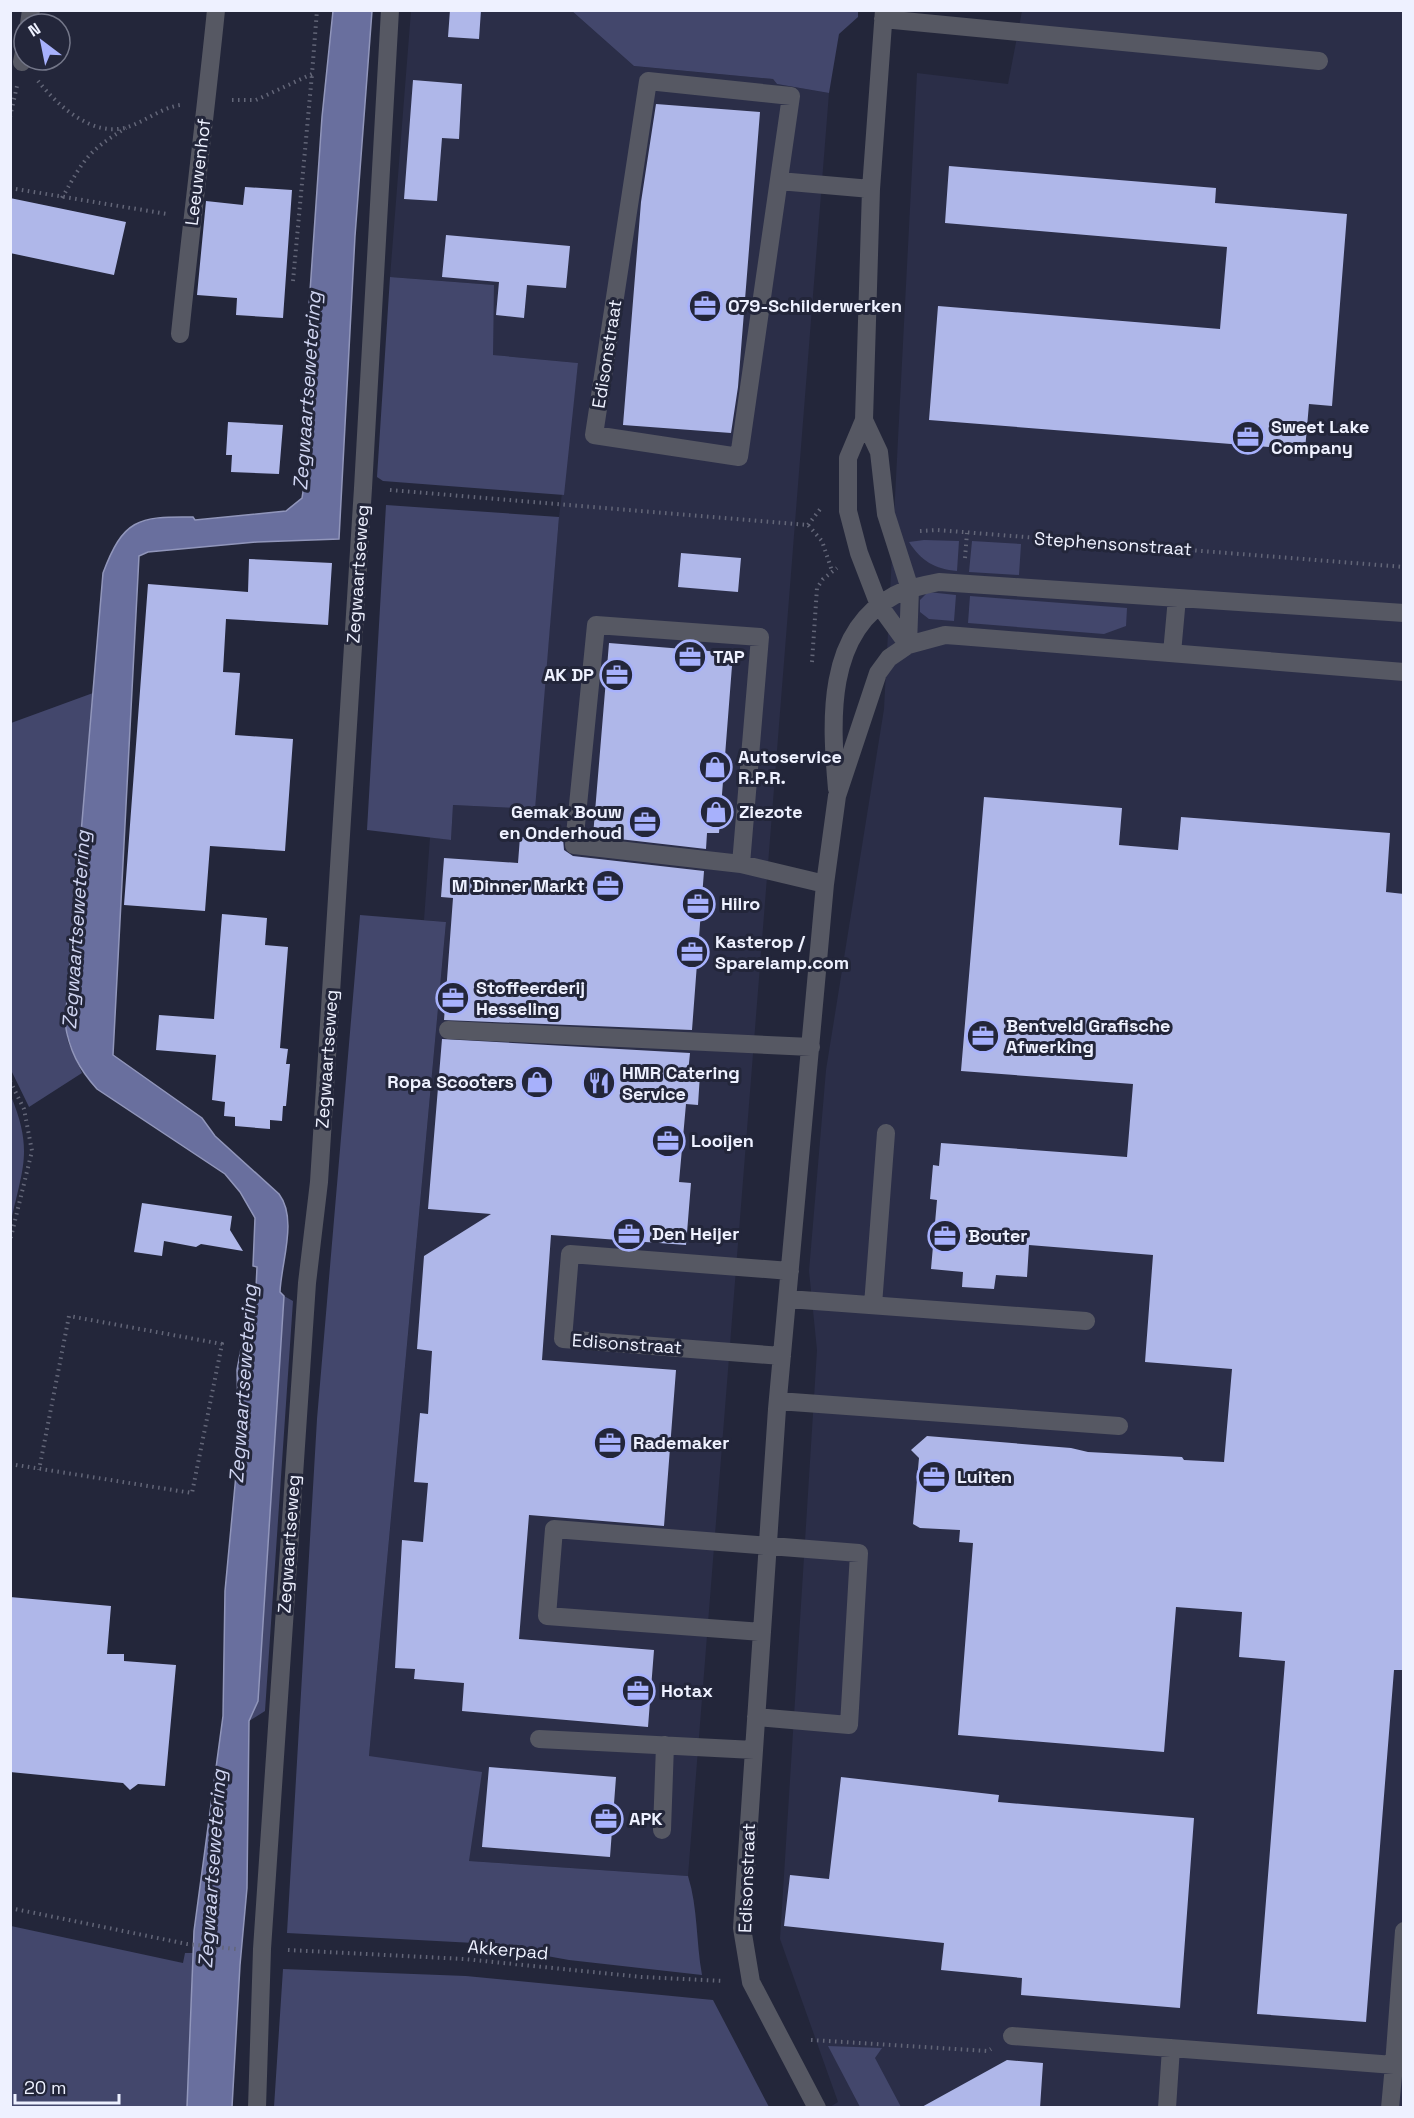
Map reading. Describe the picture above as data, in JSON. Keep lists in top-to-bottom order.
{
  "streets": {
    "street": ["Leeuwenhof", "Edisonstraat", "Zegwaartseweg"],
    "path": ["Stephensonstraat", "Akkerpad"]
  },
  "crossings": [
    ["Edisonstraat", "Akkerpad"],
    ["Zegwaartseweg", "Akkerpad"]
  ],
  "water": ["Zegwaartsewetering"],
  "places": {
    "office": [
      "079-Schilderwerken",
      "Sweet Lake Company",
      "TAP",
      "AK DP",
      "Gemak Bouw en Onderhoud",
      "M Dinner Markt",
      "Hilro",
      "Kasterop / Sparelamp.com",
      "Stoffeerderij Hesseling",
      "Bentveld Grafische Afwerking",
      "Looijen",
      "Den Heijer",
      "Bouter",
      "Rademaker",
      "Luiten",
      "Hotax",
      "APK"
    ],
    "shop": ["Autoservice R.P.R.", "Ziezote", "Ropa Scooters"],
    "restaurant": ["HMR Catering Service"]
  },
  "scale_bar": "20 m",
  "north": "top left"
}
